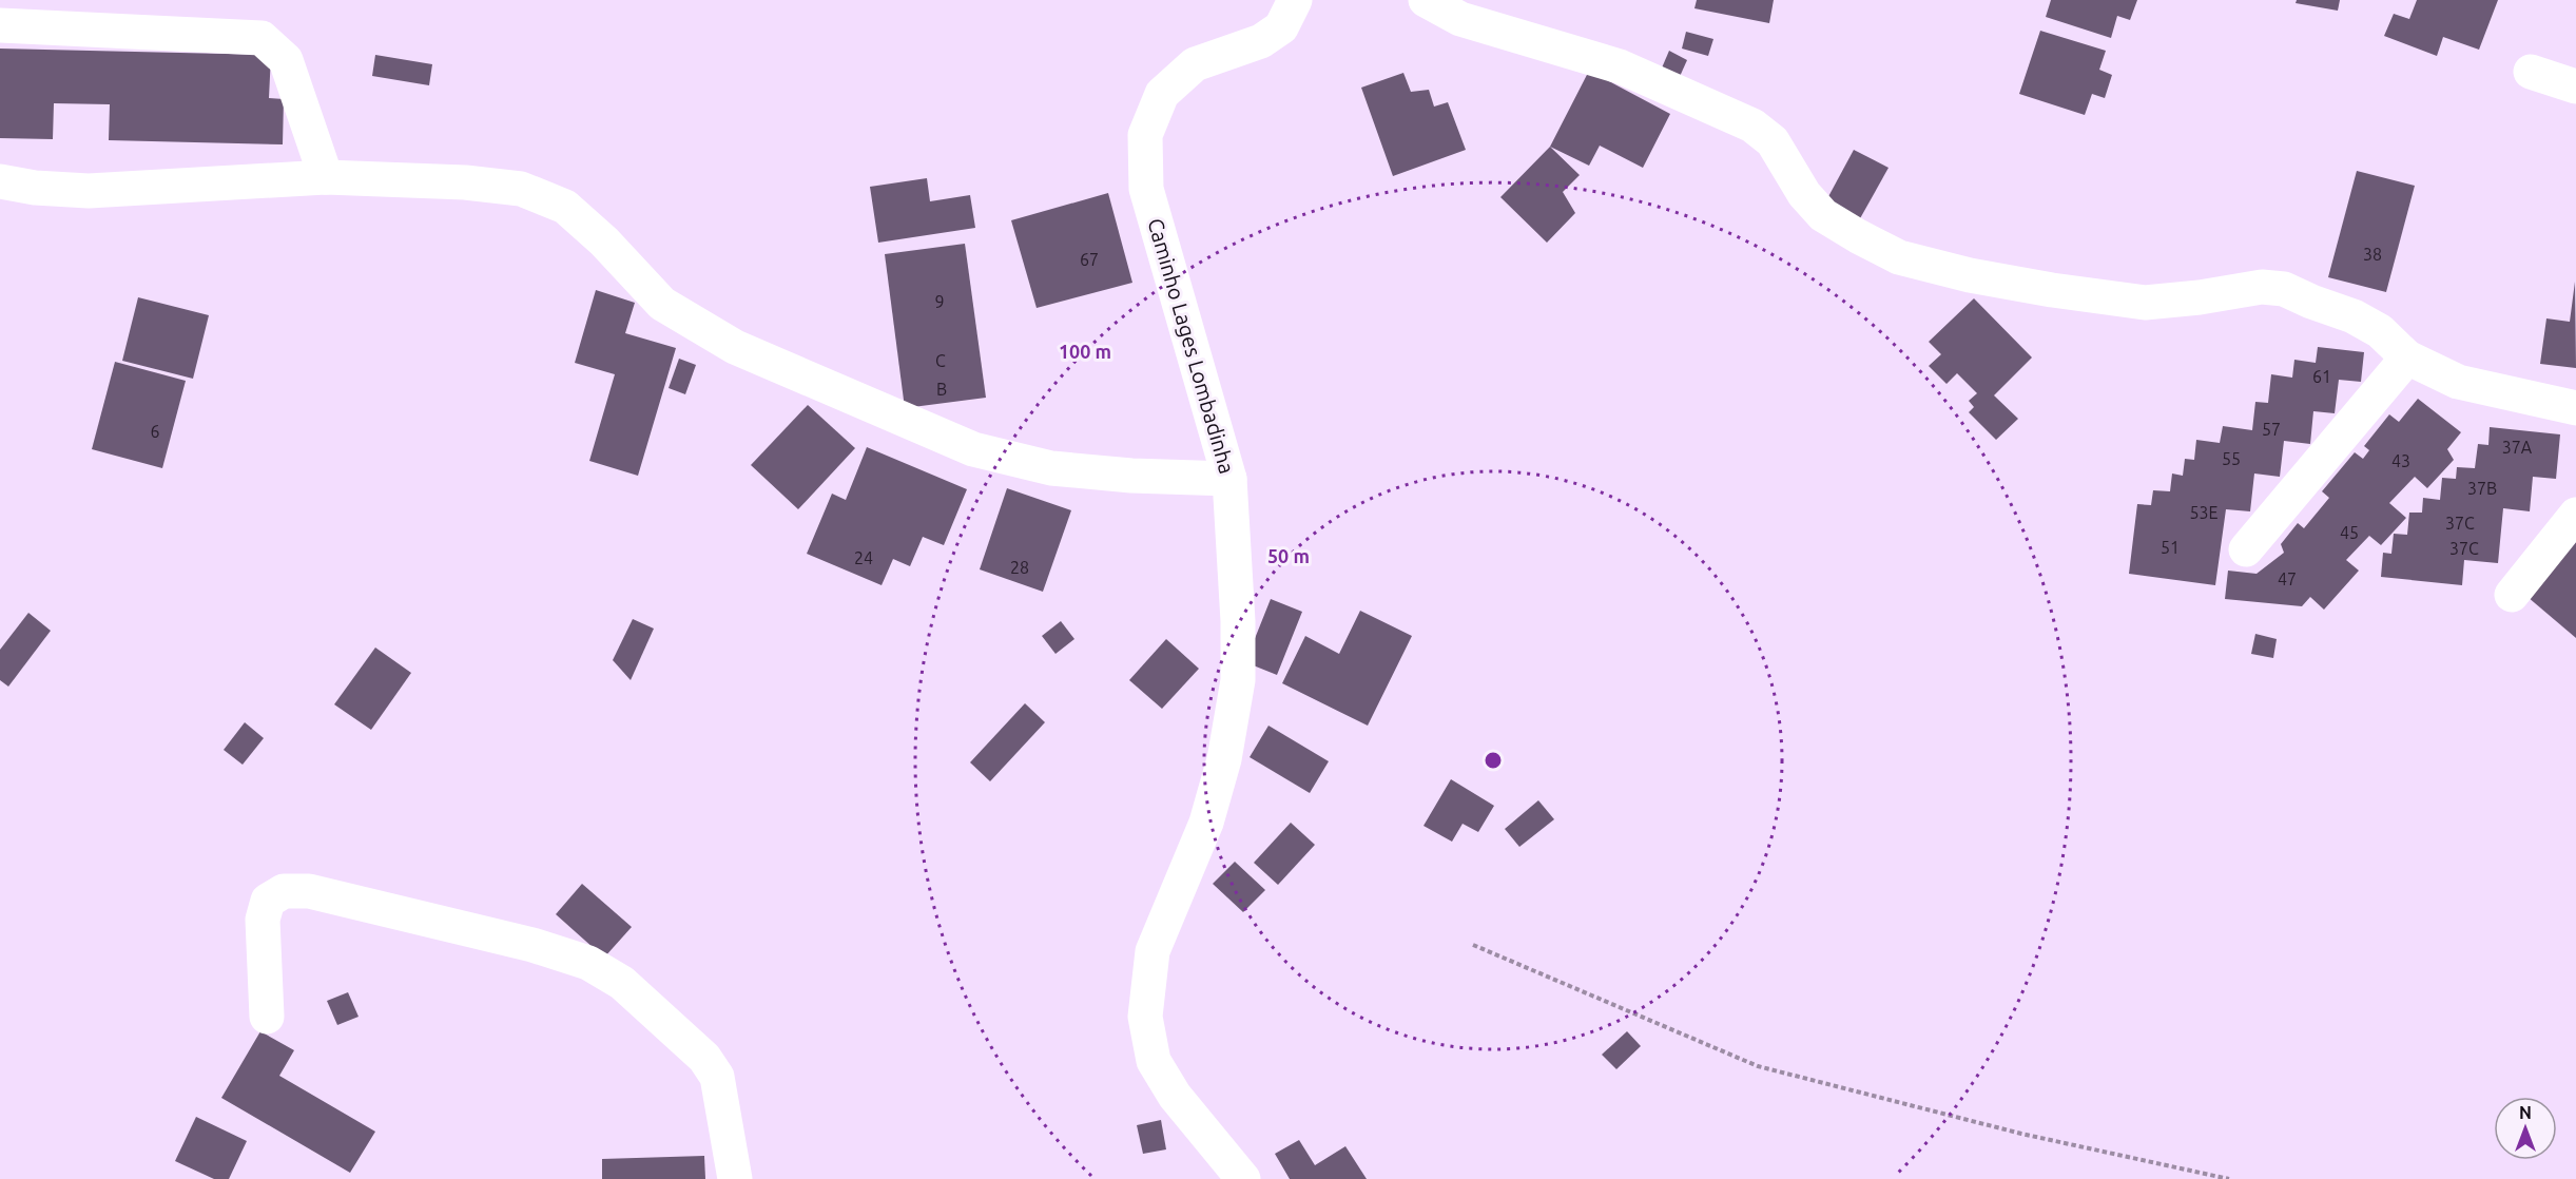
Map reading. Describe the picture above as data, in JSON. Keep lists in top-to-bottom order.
{
  "streets": {
    "street": ["Caminho Lages Lombadinha"]
  },
  "house_numbers": [
    "38",
    "67",
    "9",
    "C",
    "61",
    "B",
    "57",
    "6",
    "37A",
    "55",
    "43",
    "37B",
    "53E",
    "37C",
    "45",
    "51",
    "37C",
    "24",
    "28",
    "47"
  ],
  "north": "top",
  "rings": ["100 m", "50 m"]
}
